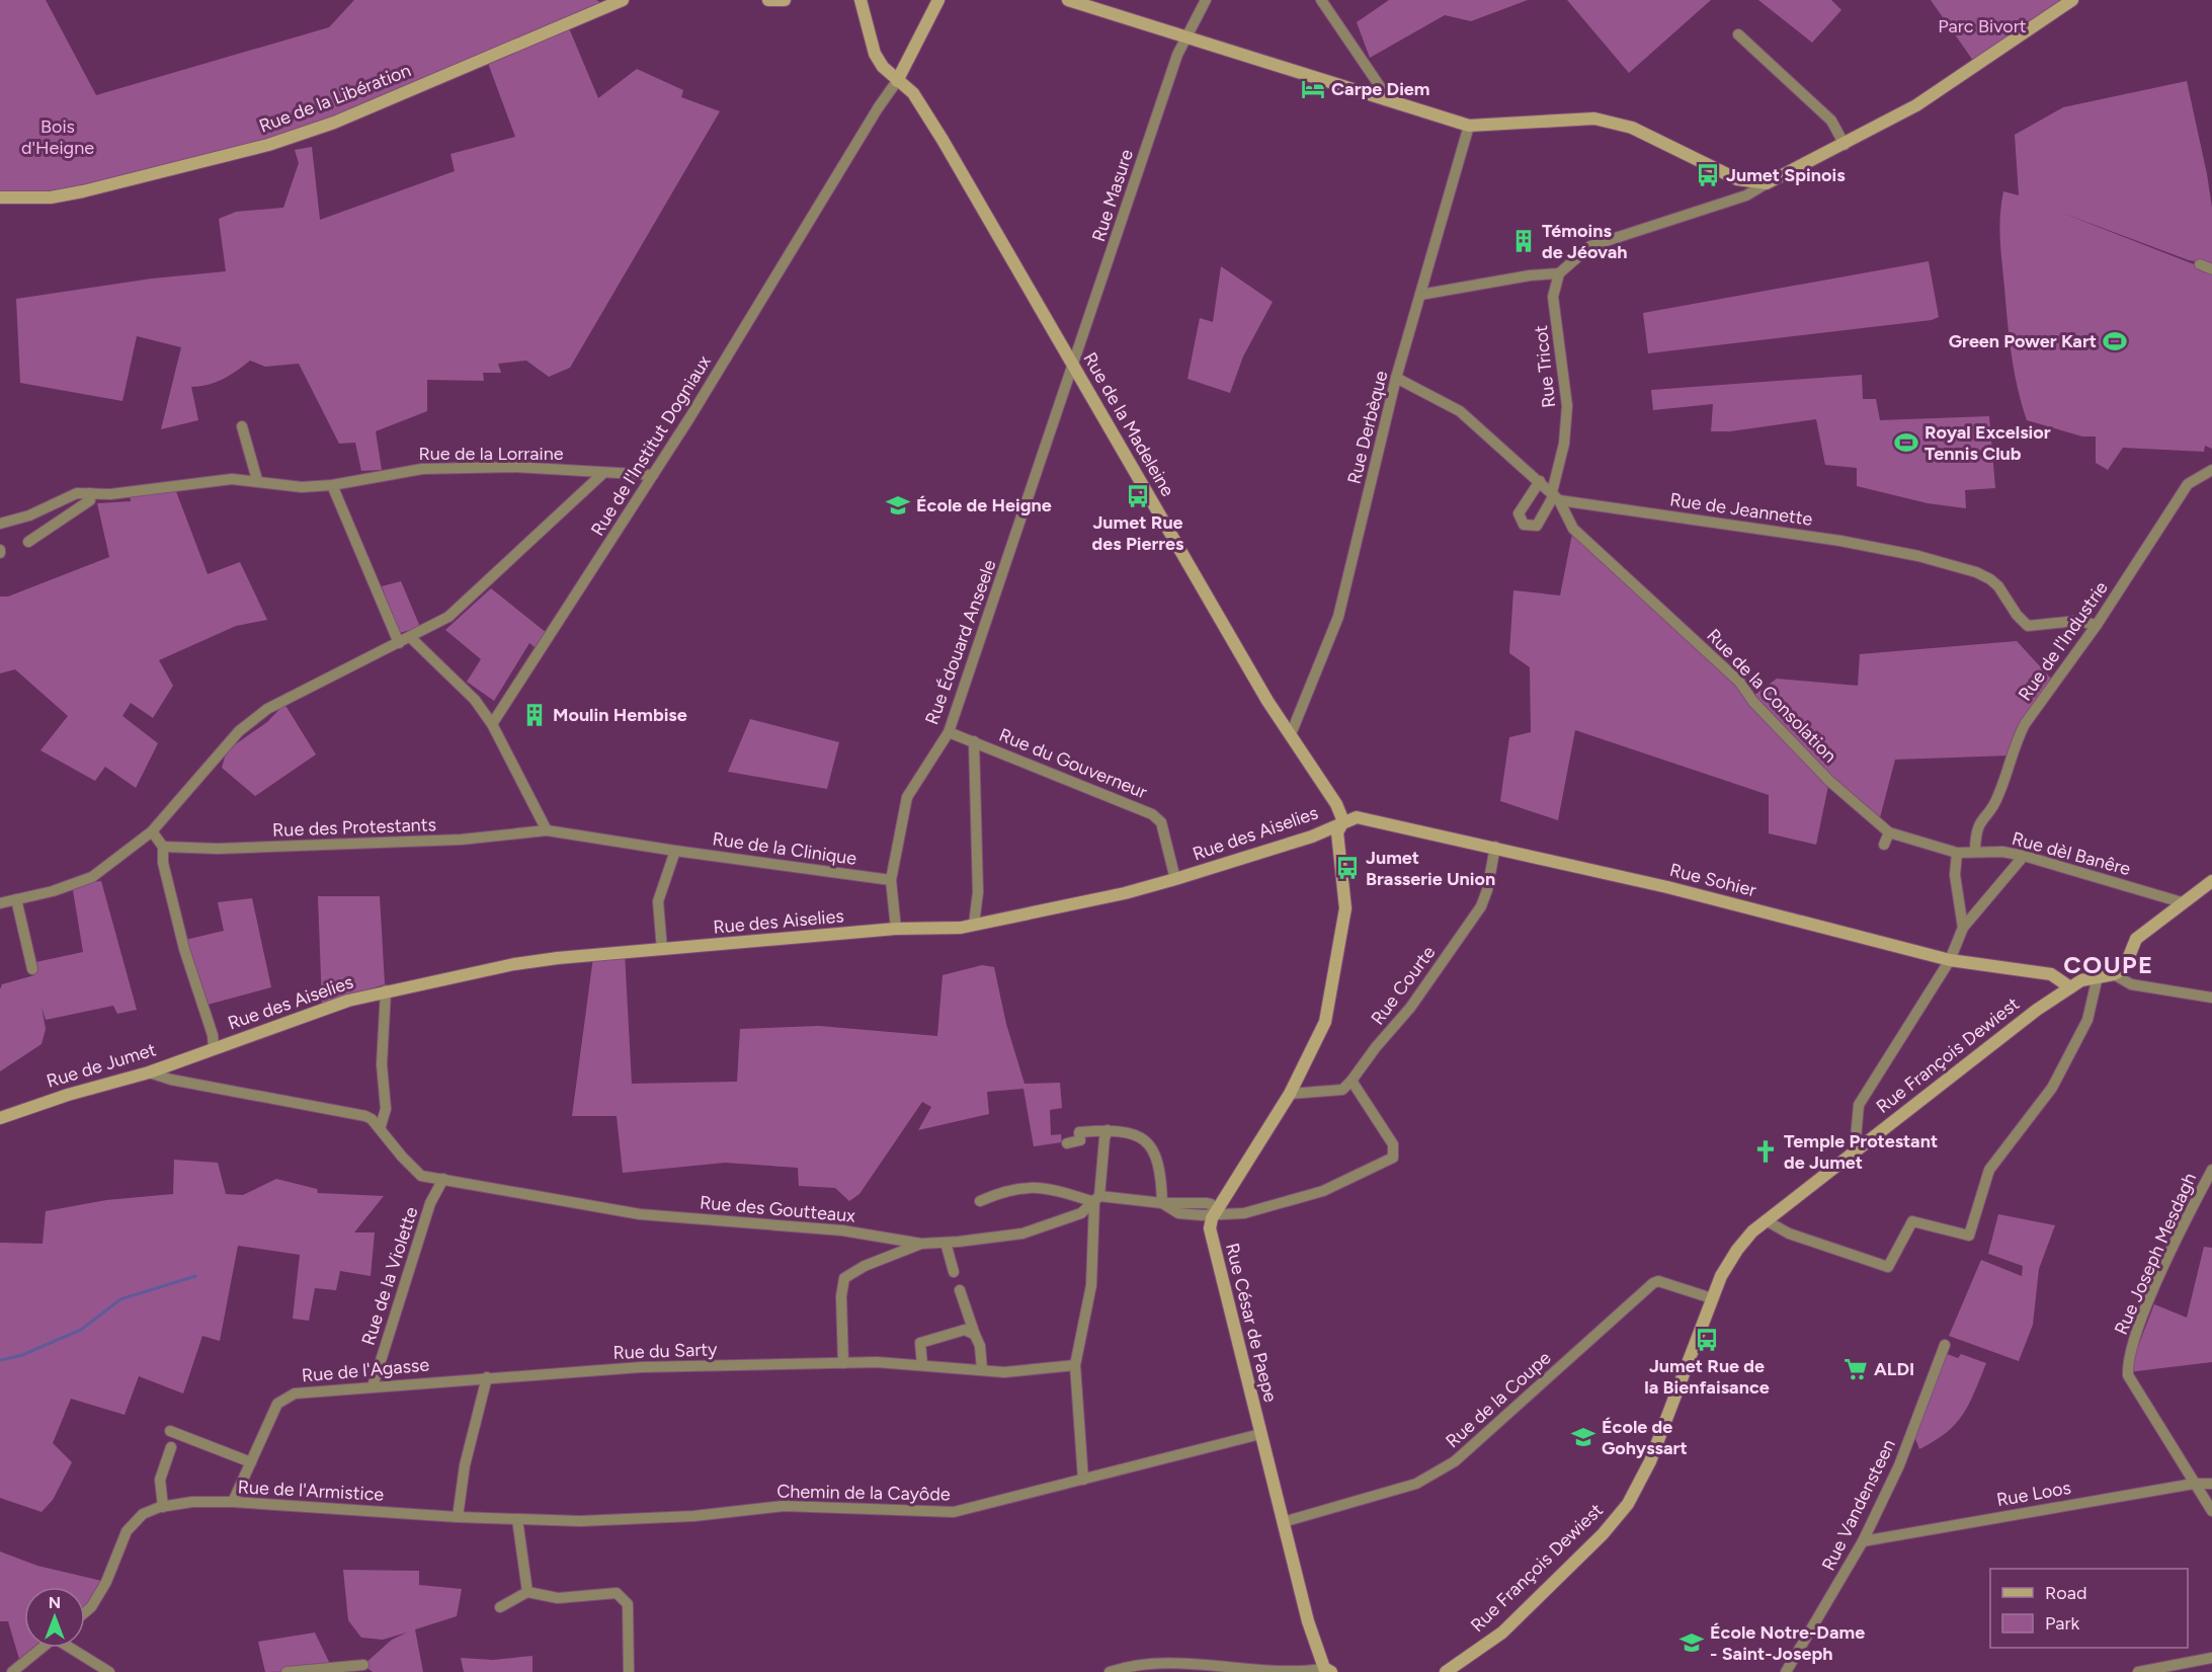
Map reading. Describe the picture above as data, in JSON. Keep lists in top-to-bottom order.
{
  "streets": {
    "street": [
      "Rue de la Libération",
      "Rue Masure",
      "Rue Tricot",
      "Rue de la Madeleine",
      "Rue Derbèque",
      "Rue de l'Institut Dogniaux",
      "Rue de la Lorraine",
      "Rue de Jeannette",
      "Rue de l'Industrie",
      "Rue Édouard Anseele",
      "Rue de la Consolation",
      "Rue du Gouverneur",
      "Rue des Protestants",
      "Rue des Aiselies",
      "Rue de la Clinique",
      "Rue dèl Banêre",
      "Rue Sohier",
      "Rue Courte",
      "Rue François Dewiest",
      "Rue de Jumet",
      "Rue des Goutteaux",
      "Rue Joseph Mesdagh",
      "Rue de la Violette",
      "Rue César de Paepe",
      "Rue du Sarty",
      "Rue de l'Agasse",
      "Rue de la Coupe",
      "Rue de l'Armistice",
      "Chemin de la Cayôde",
      "Rue Loos",
      "Rue Vandensteen"
    ]
  },
  "crossings": [
    ["Rue Masure", "Rue de la Madeleine"],
    ["Rue Masure", "Rue Édouard Anseele"],
    ["Rue Tricot", "Rue de Jeannette"],
    ["Rue Tricot", "Rue de la Consolation"],
    ["Rue de la Madeleine", "Rue Derbèque"],
    ["Rue de la Madeleine", "Rue de l'Institut Dogniaux"],
    ["Rue de la Madeleine", "Rue Édouard Anseele"],
    ["Rue de la Madeleine", "Rue des Aiselies"],
    ["Rue de la Madeleine", "Rue Sohier"],
    ["Rue de la Madeleine", "Rue César de Paepe"],
    ["Rue de l'Institut Dogniaux", "Rue de la Lorraine"],
    ["Rue de Jeannette", "Rue de l'Industrie"],
    ["Rue de Jeannette", "Rue de la Consolation"],
    ["Rue de l'Industrie", "Rue dèl Banêre"],
    ["Rue Édouard Anseele", "Rue du Gouverneur"],
    ["Rue Édouard Anseele", "Rue des Aiselies"],
    ["Rue Édouard Anseele", "Rue de la Clinique"],
    ["Rue de la Consolation", "Rue dèl Banêre"],
    ["Rue du Gouverneur", "Rue des Aiselies"],
    ["Rue des Protestants", "Rue de la Clinique"],
    ["Rue des Aiselies", "Rue Sohier"],
    ["Rue des Aiselies", "Rue de Jumet"],
    ["Rue des Aiselies", "Rue César de Paepe"],
    ["Rue Sohier", "Rue Courte"],
    ["Rue Sohier", "Rue François Dewiest"],
    ["Rue Sohier", "Rue César de Paepe"],
    ["Rue François Dewiest", "Rue de la Coupe"],
    ["Rue de Jumet", "Rue des Goutteaux"],
    ["Rue des Goutteaux", "Rue de la Violette"],
    ["Rue Joseph Mesdagh", "Rue Loos"],
    ["Rue de la Violette", "Rue de l'Agasse"],
    ["Rue César de Paepe", "Rue de la Coupe"],
    ["Rue César de Paepe", "Chemin de la Cayôde"],
    ["Rue du Sarty", "Rue de l'Agasse"],
    ["Rue de l'Agasse", "Rue de l'Armistice"],
    ["Rue de l'Armistice", "Chemin de la Cayôde"],
    ["Rue Loos", "Rue Vandensteen"]
  ],
  "districts": ["COUPE"],
  "parks": ["Parc Bivort", "Bois d'Heigne"],
  "places": {
    "hotel": ["Carpe Diem"],
    "bus stop": [
      "Jumet Spinois",
      "Jumet Rue des Pierres",
      "Jumet Brasserie Union",
      "Jumet Rue de la Bienfaisance"
    ],
    "building": ["Témoins de Jéovah", "Moulin Hembise"],
    "sports": ["Green Power Kart", "Royal Excelsior Tennis Club"],
    "school or university": ["École de Heigne", "École de Gohyssart", "École Notre-Dame - Saint-Joseph"],
    "church": ["Temple Protestant de Jumet"],
    "supermarket": ["ALDI"]
  },
  "legend": ["Road", "Park"],
  "north": "top"
}
